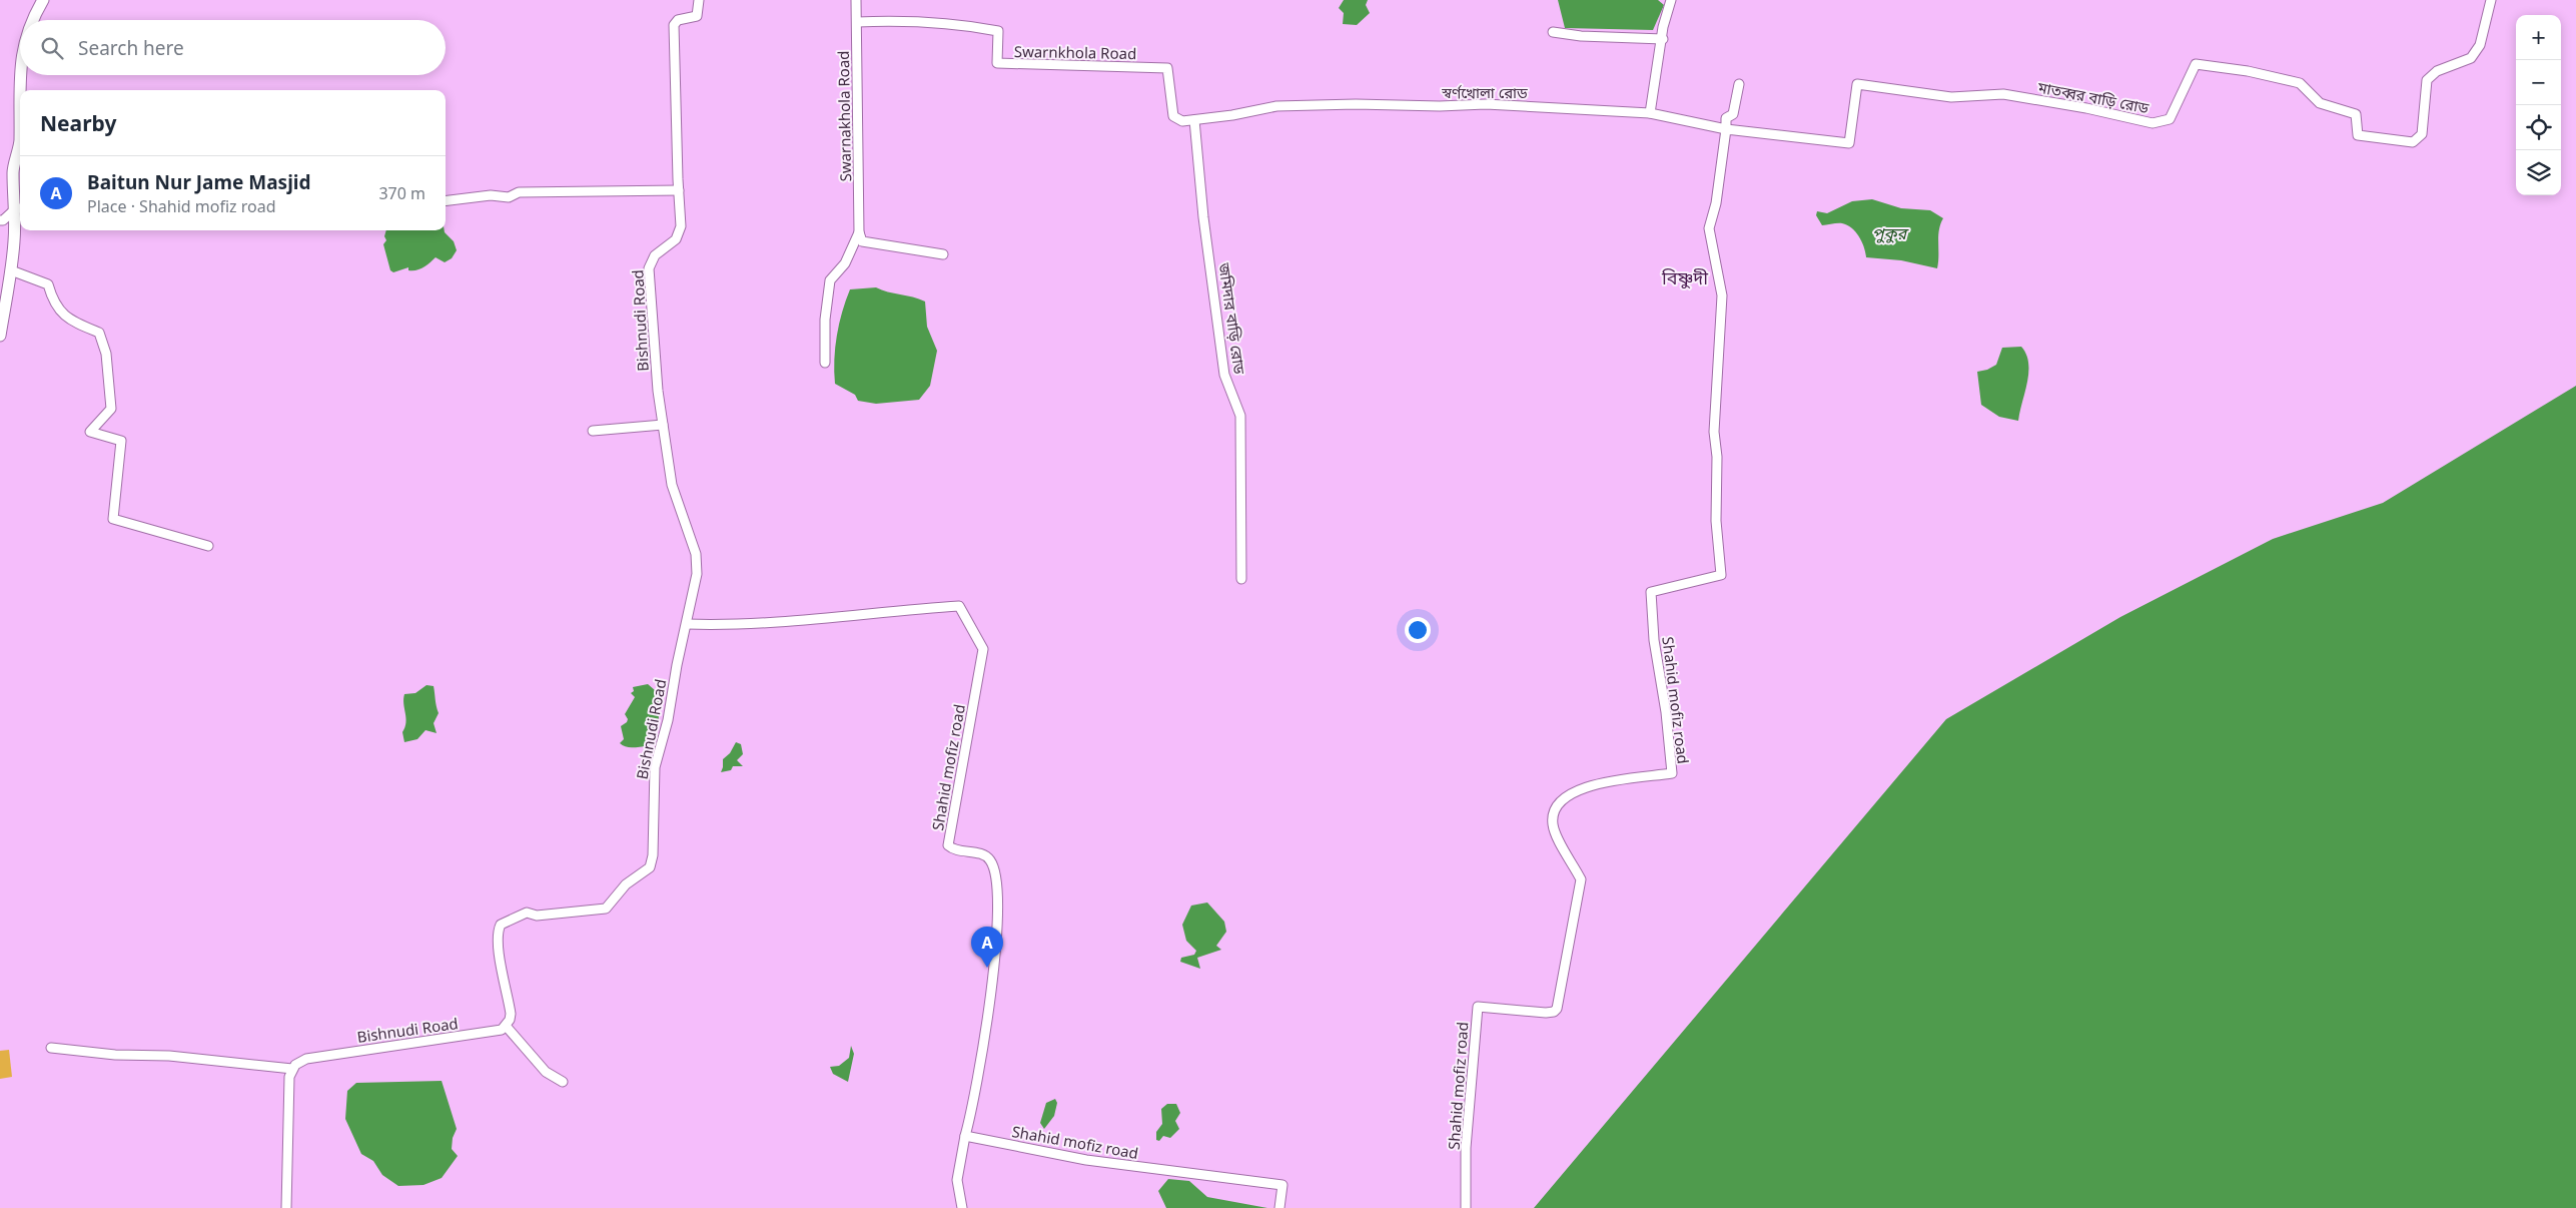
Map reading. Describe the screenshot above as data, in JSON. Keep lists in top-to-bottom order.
{
  "streets": {
    "street": [
      "Swarnkhola Road",
      "স্বর্ণখোলা রোড",
      "মাতব্বর বাড়ি রোড",
      "Swarnakhola Road",
      "জমিদার বাড়ি রোড",
      "Bishnudi Road",
      "Shahid mofiz road"
    ]
  },
  "crossings": [
    ["Swarnkhola Road", "স্বর্ণখোলা রোড"],
    ["Swarnkhola Road", "Swarnakhola Road"],
    ["Swarnkhola Road", "জমিদার বাড়ি রোড"],
    ["স্বর্ণখোলা রোড", "মাতব্বর বাড়ি রোড"],
    ["স্বর্ণখোলা রোড", "জমিদার বাড়ি রোড"],
    ["স্বর্ণখোলা রোড", "Shahid mofiz road"],
    ["মাতব্বর বাড়ি রোড", "Shahid mofiz road"],
    ["Bishnudi Road", "Shahid mofiz road"]
  ],
  "districts": ["বিষ্ণুদী"],
  "water": ["পুকুর"],
  "page": {
    "map_buttons": ["+", "−"],
    "search": "Search here",
    "heading": "Nearby",
    "list": [
      {
        "mark": "A",
        "name": "Baitun Nur Jame Masjid",
        "note": "Place · Shahid mofiz road",
        "value": "370 m"
      }
    ],
    "pins": "A"
  }
}
